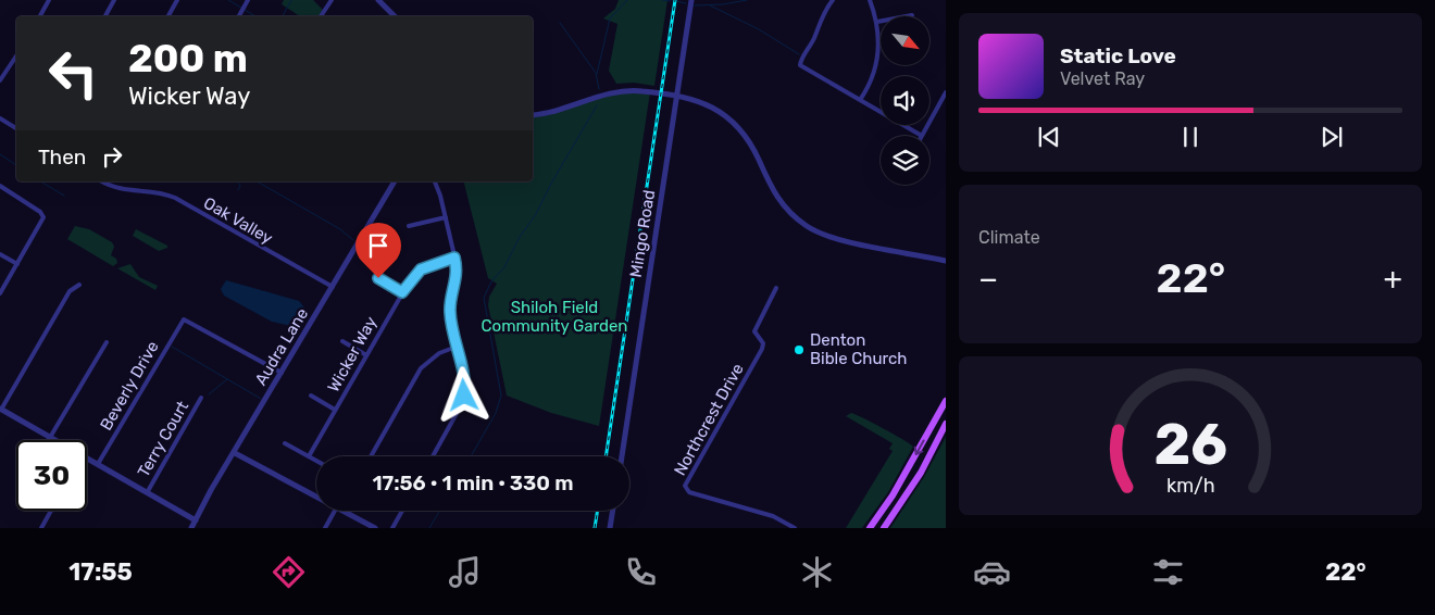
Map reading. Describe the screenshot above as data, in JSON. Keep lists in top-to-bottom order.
{
  "streets": {
    "street": [
      "Oak Valley",
      "Mingo Road",
      "Audra Lane",
      "Wicker Way",
      "Beverly Drive",
      "Northcrest Drive",
      "Terry Court"
    ]
  },
  "crossings": [
    ["Oak Valley", "Audra Lane"],
    ["Audra Lane", "Beverly Drive"]
  ],
  "parks": ["Shiloh Field Community Garden"],
  "places": ["Denton Bible Church"],
  "north": "bottom right",
  "page": {
    "turn": ["200 m", "Wicker Way"],
    "song": ["Static Love", "Velvet Ray"],
    "then": "Then",
    "tile": "Climate",
    "heat": ["−", "22°", "+"],
    "limit": "30",
    "trip": "17:56 · 1 min · 330 m",
    "tabs": ["17:55", "22°"],
    "gauge": ["26", "km/h"]
  }
}
